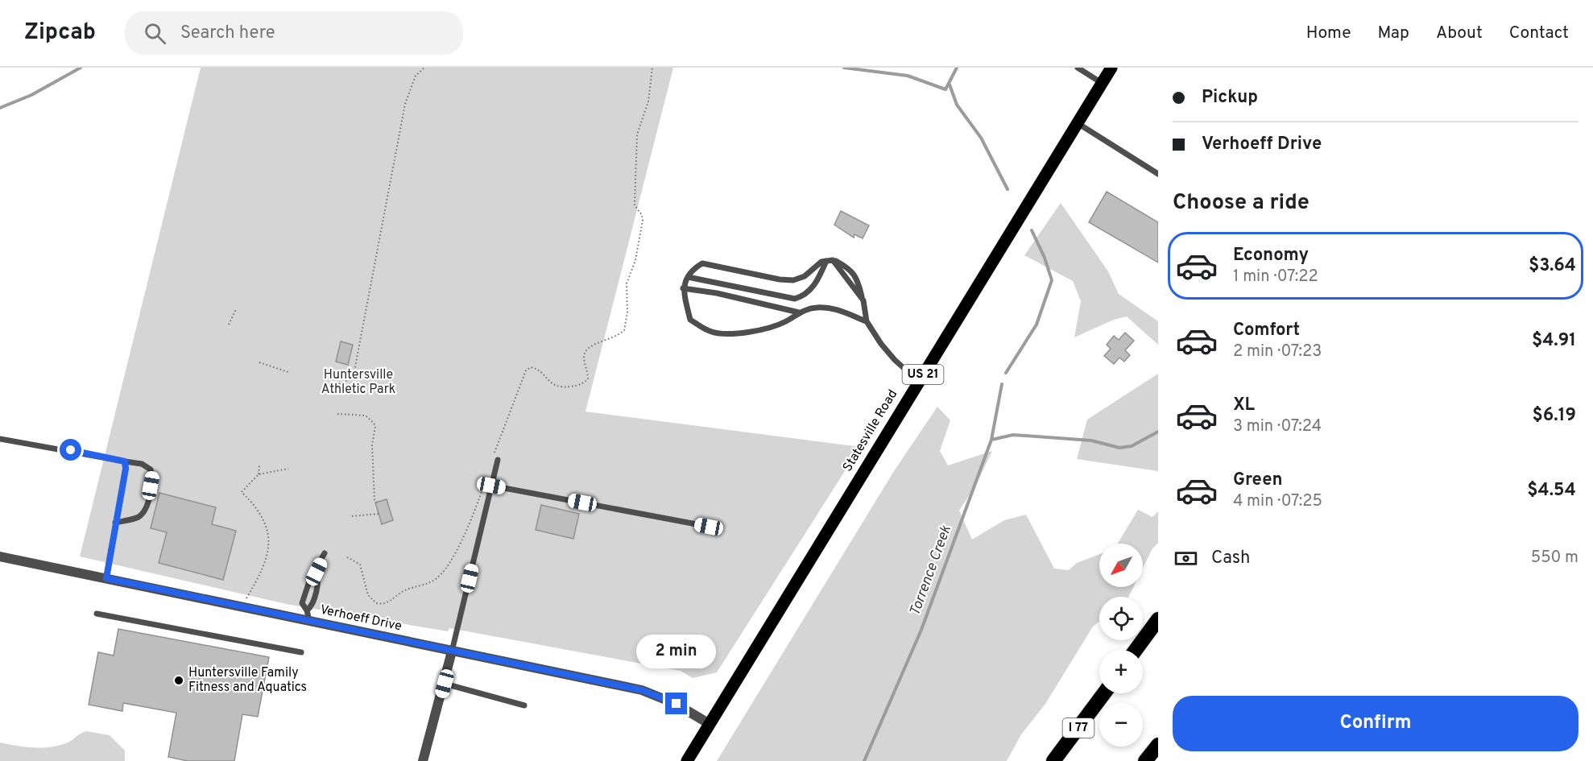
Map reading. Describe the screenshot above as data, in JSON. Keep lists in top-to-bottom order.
{
  "streets": {
    "highway": ["I 77"],
    "main road": ["US 21", "Statesville Road"],
    "street": ["Verhoeff Drive"]
  },
  "crossings": [
    ["Statesville Road", "Verhoeff Drive"]
  ],
  "water": ["Torrence Creek"],
  "parks": ["Huntersville Athletic Park"],
  "places": ["Huntersville Family Fitness and Aquatics"],
  "north": "bottom left",
  "page": {
    "header": "Zipcab",
    "search": "Search here",
    "nav": [
      "Home",
      "Map",
      "About",
      "Contact"
    ],
    "banner": ["Pickup", "Verhoeff Drive"],
    "heading": "Choose a ride",
    "list": [
      {
        "name": "Economy",
        "note": "1 min · 07:22",
        "value": "$3.64"
      },
      {
        "name": "Comfort",
        "note": "2 min · 07:23",
        "value": "$4.91"
      },
      {
        "name": "XL",
        "note": "3 min · 07:24",
        "value": "$6.19"
      },
      {
        "name": "Green",
        "note": "4 min · 07:25",
        "value": "$4.54"
      }
    ],
    "pay": ["Cash", "550 m"],
    "map_buttons": ["+", "−"],
    "bubble": "2 min",
    "buttons": "Confirm"
  }
}
